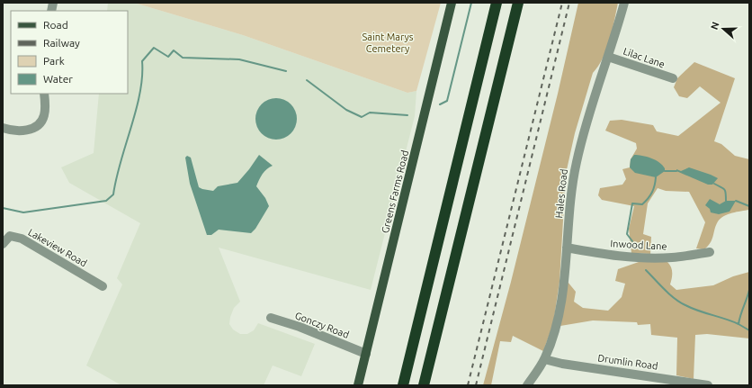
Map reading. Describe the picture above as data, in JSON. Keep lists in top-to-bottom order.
{
  "streets": {
    "main road": ["Greens Farms Road"],
    "street": [
      "Lilac Lane",
      "Hales Road",
      "Inwood Lane",
      "Lakeview Road",
      "Gonczy Road",
      "Drumlin Road"
    ]
  },
  "crossings": [
    ["Lilac Lane", "Hales Road"],
    ["Greens Farms Road", "Gonczy Road"],
    ["Hales Road", "Inwood Lane"],
    ["Hales Road", "Drumlin Road"]
  ],
  "parks": ["Saint Marys Cemetery"],
  "legend": [
    "Road",
    "Railway",
    "Park",
    "Water"
  ],
  "north": "left"
}
